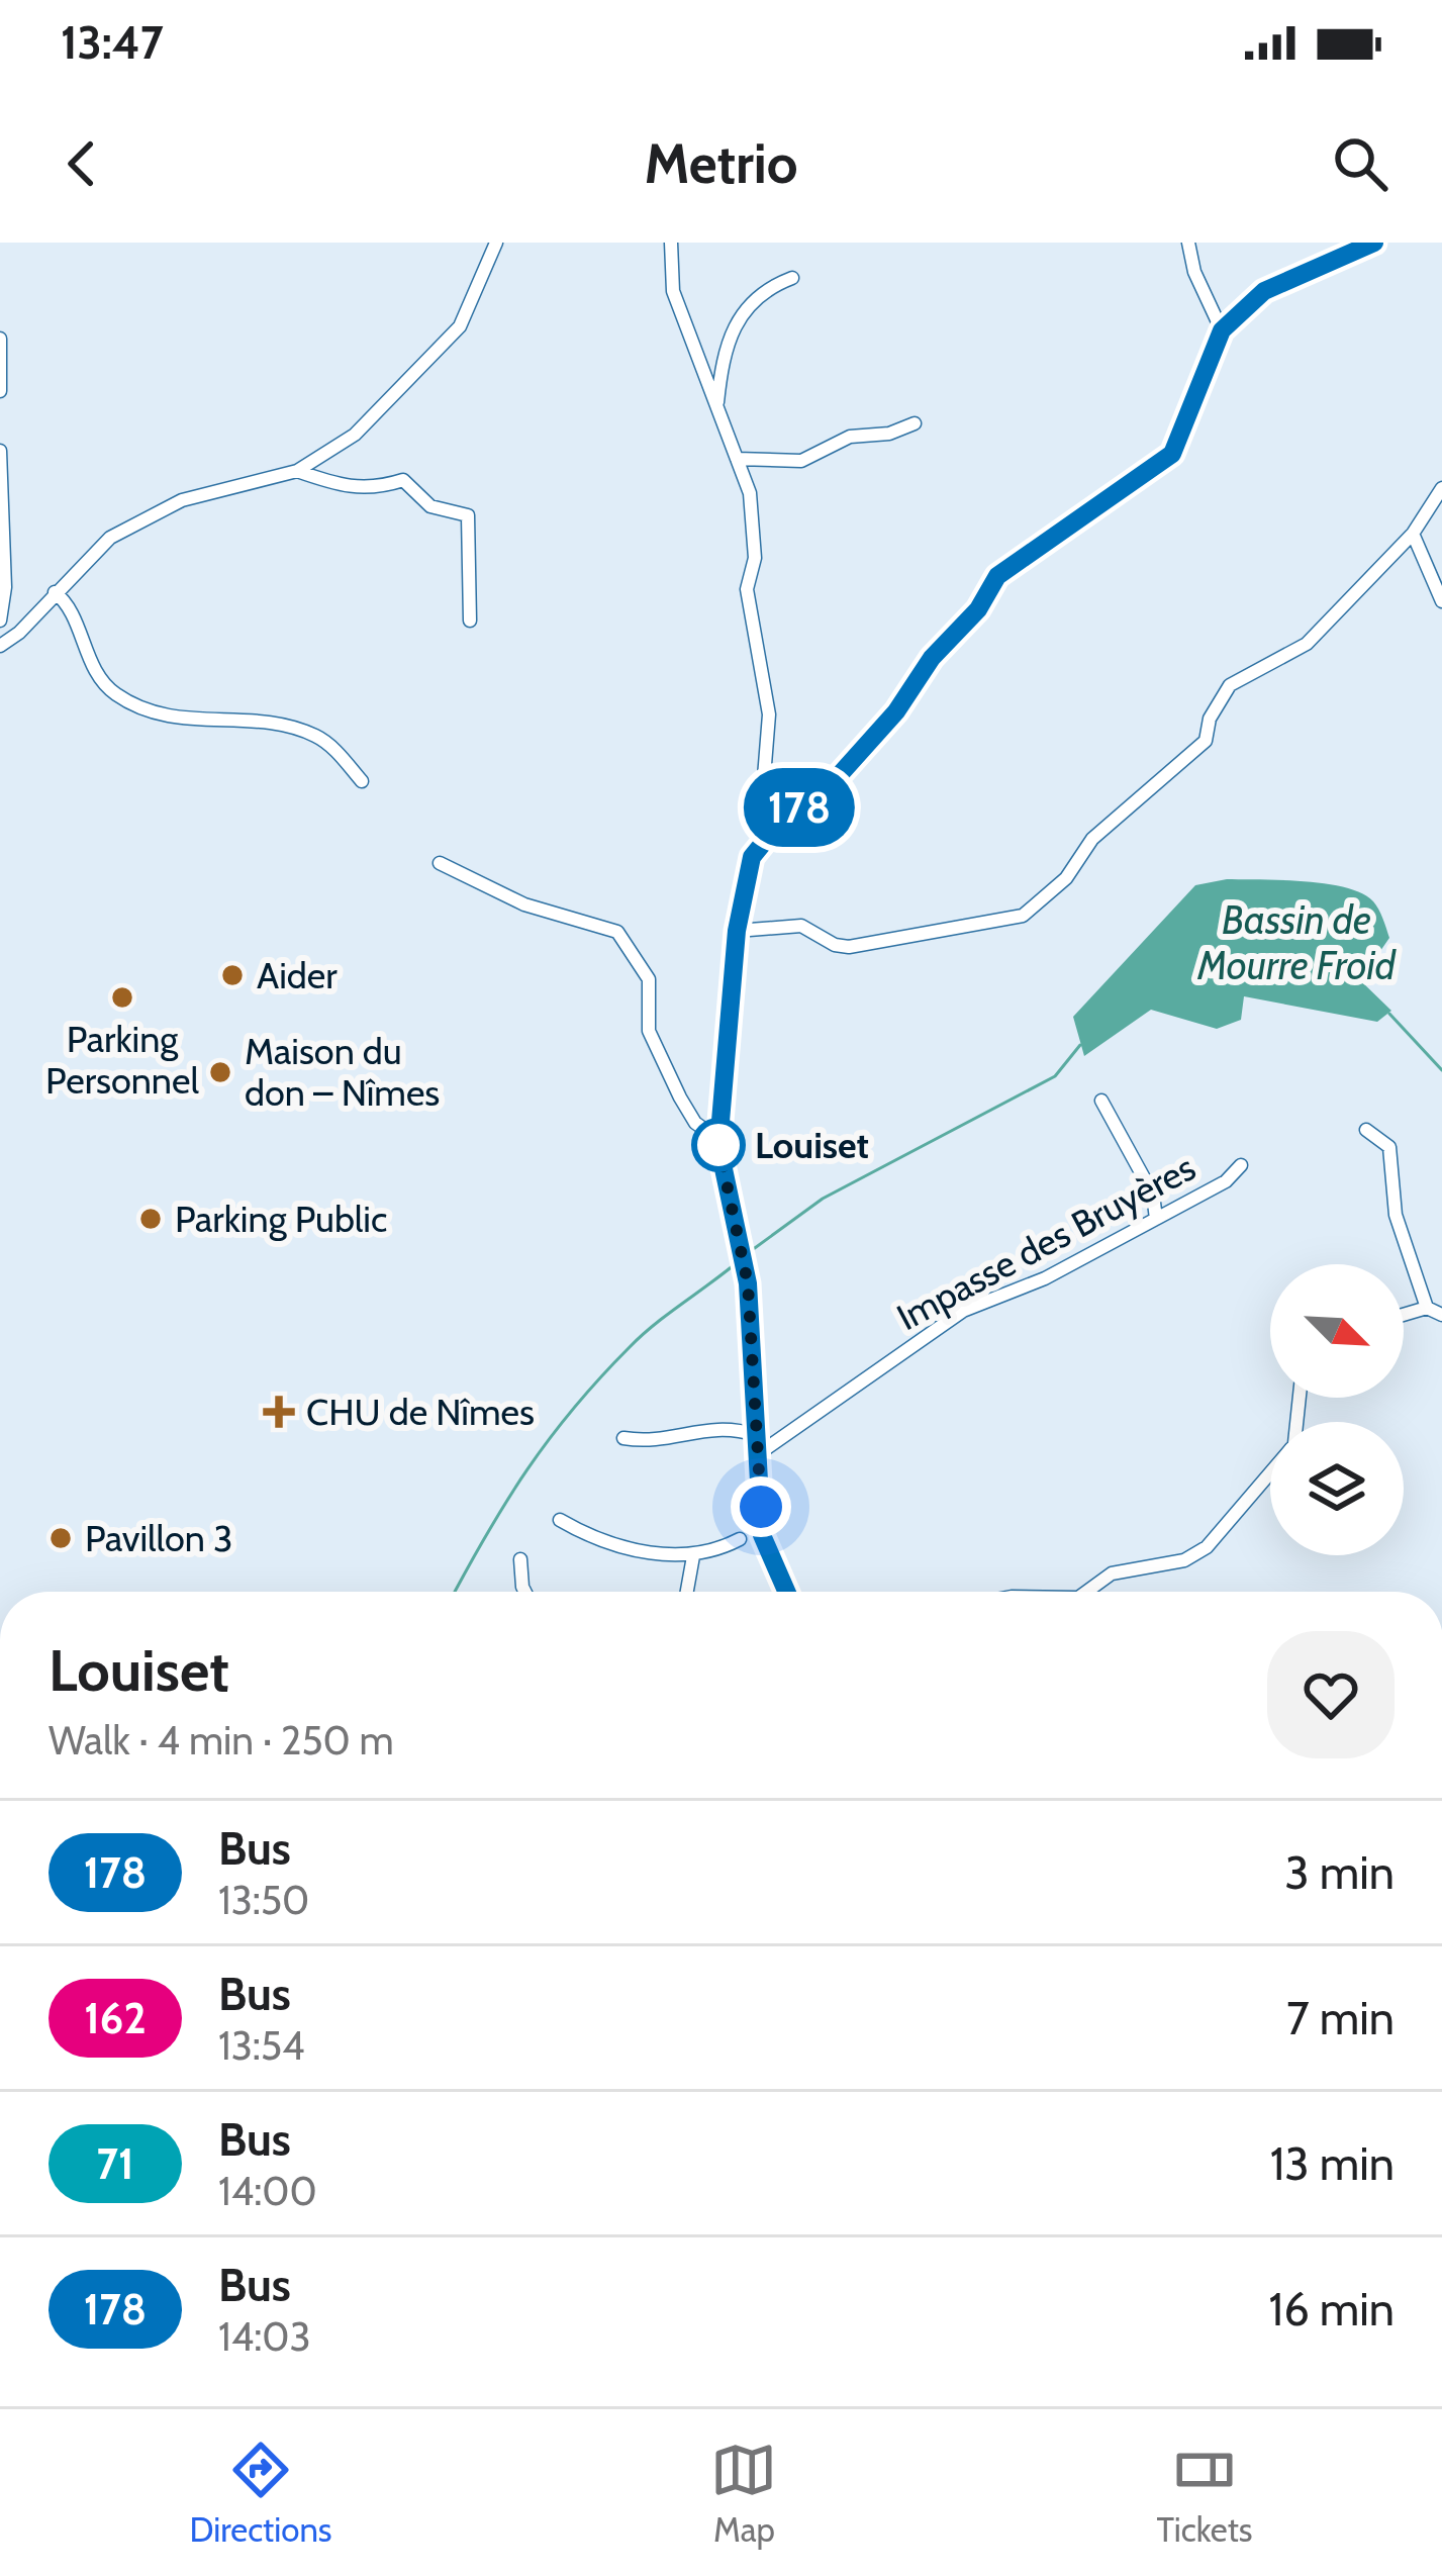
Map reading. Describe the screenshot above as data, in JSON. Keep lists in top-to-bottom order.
{
  "streets": {
    "street": ["Impasse des Bruyères"]
  },
  "water": ["Bassin de Mourre Froid"],
  "places": {
    "other": [
      "Aider",
      "Parking Personnel",
      "Maison du don – Nîmes",
      "Louiset",
      "Parking Public",
      "Pavillon 3"
    ],
    "health": ["CHU de Nîmes"]
  },
  "lines": ["bus line 178"],
  "north": "bottom right",
  "page": {
    "status": "13:47",
    "header": "Metrio",
    "on_map": "178",
    "heading": ["Louiset", "Walk · 4 min · 250 m"],
    "list": [
      {
        "mark": "178",
        "name": "Bus",
        "note": "13:50",
        "value": "3 min"
      },
      {
        "mark": "162",
        "name": "Bus",
        "note": "13:54",
        "value": "7 min"
      },
      {
        "mark": "71",
        "name": "Bus",
        "note": "14:00",
        "value": "13 min"
      },
      {
        "mark": "178",
        "name": "Bus",
        "note": "14:03",
        "value": "16 min"
      }
    ],
    "tabs": ["Directions", "Map", "Tickets"]
  }
}
